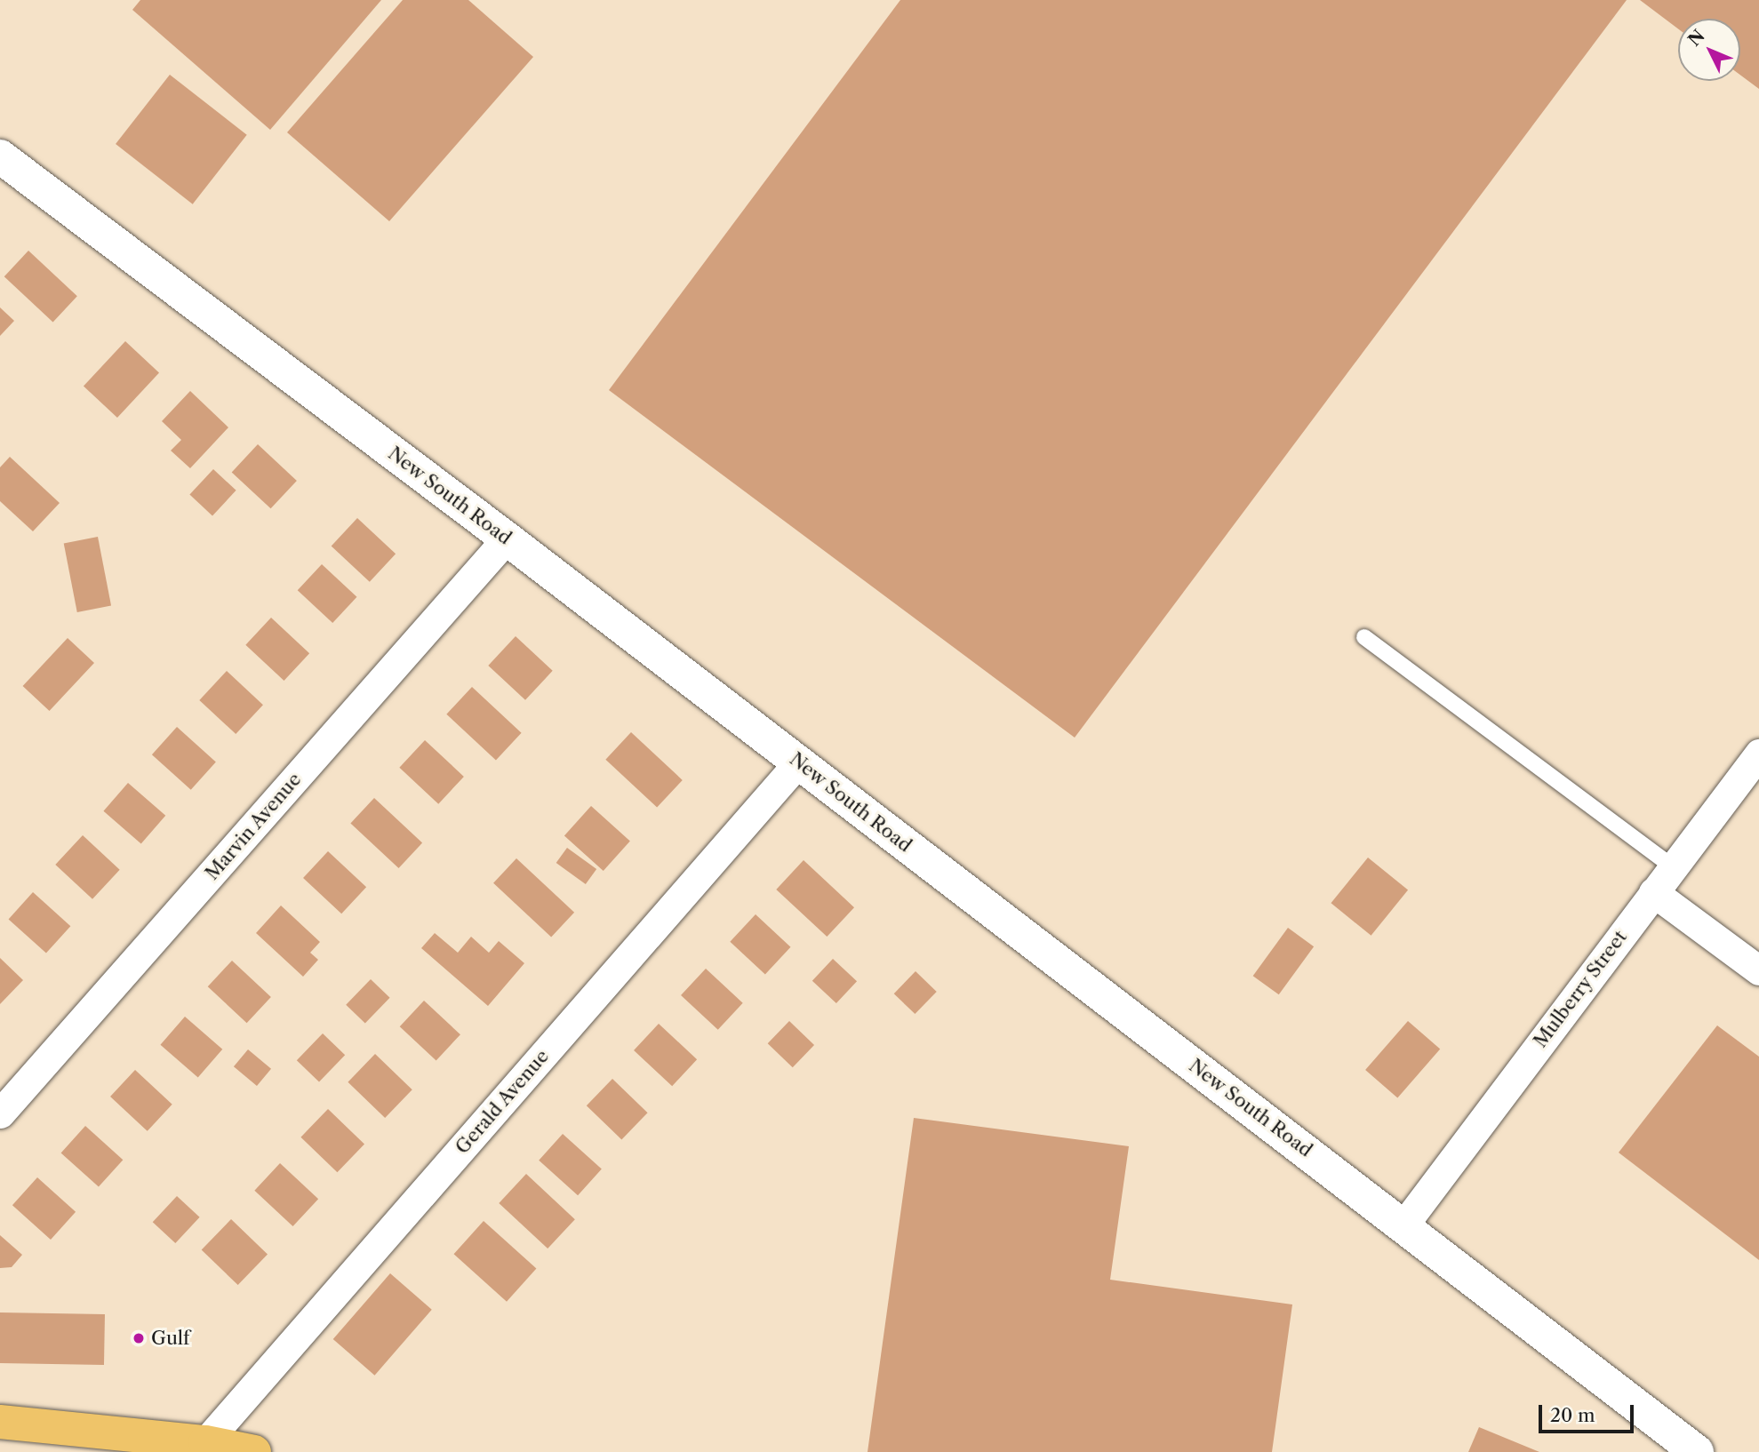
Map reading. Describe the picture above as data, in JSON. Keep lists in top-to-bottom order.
{
  "streets": {
    "street": [
      "New South Road",
      "Marvin Avenue",
      "Mulberry Street",
      "Gerald Avenue"
    ]
  },
  "crossings": [
    ["New South Road", "Marvin Avenue"],
    ["New South Road", "Mulberry Street"],
    ["New South Road", "Gerald Avenue"]
  ],
  "places": ["Gulf"],
  "scale_bar": "20 m",
  "north": "top left"
}
